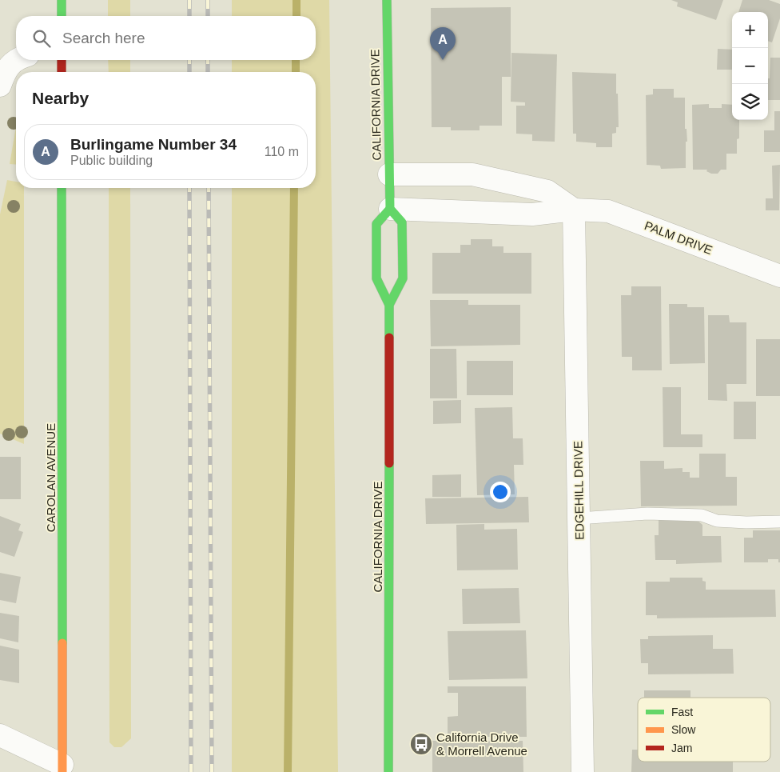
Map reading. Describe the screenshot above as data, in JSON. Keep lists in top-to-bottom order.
{
  "streets": {
    "main road": ["CALIFORNIA DRIVE", "CAROLAN AVENUE"],
    "street": ["PALM DRIVE", "EDGEHILL DRIVE"]
  },
  "crossings": [
    ["CALIFORNIA DRIVE", "PALM DRIVE"],
    ["PALM DRIVE", "EDGEHILL DRIVE"]
  ],
  "places": {
    "bus stop": ["California Drive & Morrell Avenue"]
  },
  "legend": ["Fast", "Slow", "Jam"],
  "page": {
    "map_buttons": ["+", "−"],
    "search": "Search here",
    "pins": "A",
    "heading": "Nearby",
    "list": [
      {
        "mark": "A",
        "name": "Burlingame Number 34",
        "note": "Public building",
        "value": "110 m"
      }
    ]
  }
}
